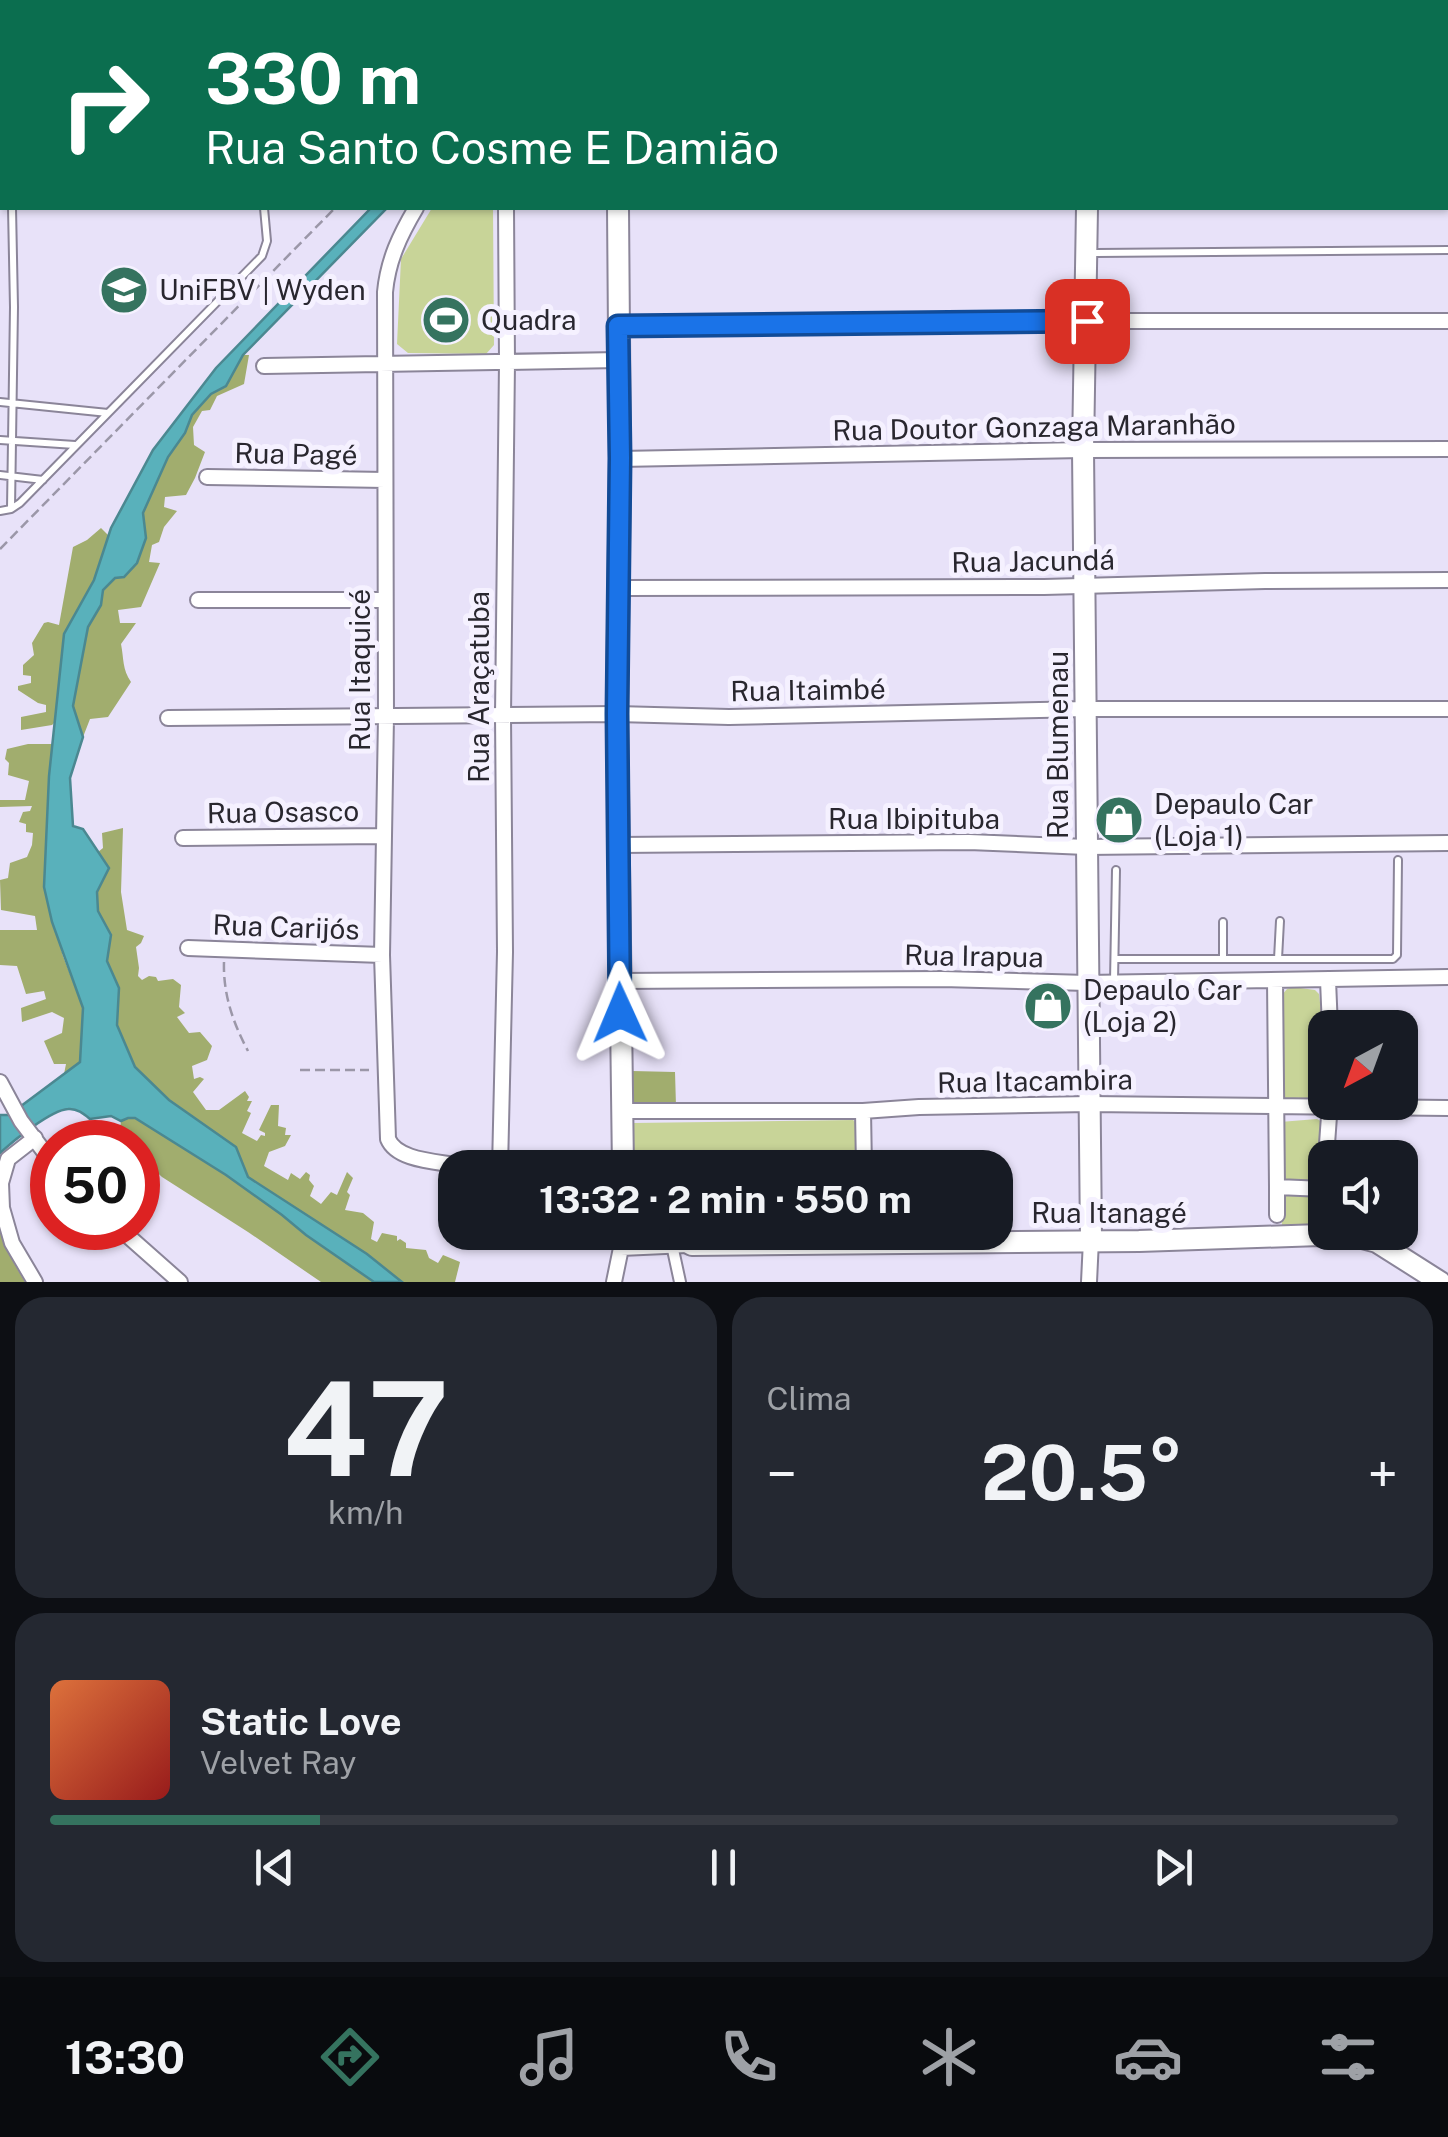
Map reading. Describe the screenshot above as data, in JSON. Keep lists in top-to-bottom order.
{
  "streets": {
    "main road": ["Rua Blumenau", "Rua Itanagé"],
    "street": [
      "Rua Doutor Gonzaga Maranhão",
      "Rua Pagé",
      "Rua Jacundá",
      "Rua Itaquicé",
      "Rua Araçatuba",
      "Rua Itaimbé",
      "Rua Osasco",
      "Rua Ibipituba",
      "Rua Carijós",
      "Rua Irapua",
      "Rua Itacambira"
    ]
  },
  "crossings": [
    ["Rua Doutor Gonzaga Maranhão", "Rua Blumenau"],
    ["Rua Pagé", "Rua Itaquicé"],
    ["Rua Jacundá", "Rua Blumenau"],
    ["Rua Itaquicé", "Rua Itaimbé"],
    ["Rua Itaquicé", "Rua Osasco"],
    ["Rua Itaquicé", "Rua Carijós"],
    ["Rua Araçatuba", "Rua Itaimbé"],
    ["Rua Itaimbé", "Rua Blumenau"],
    ["Rua Blumenau", "Rua Ibipituba"],
    ["Rua Blumenau", "Rua Irapua"],
    ["Rua Blumenau", "Rua Itacambira"],
    ["Rua Blumenau", "Rua Itanagé"]
  ],
  "places": {
    "school or university": ["UniFBV | Wyden"],
    "sports": ["Quadra"],
    "shop": ["Depaulo Car (Loja 1)", "Depaulo Car (Loja 2)"]
  },
  "north": "bottom left",
  "page": {
    "turn": ["330 m", "Rua Santo Cosme E Damião"],
    "limit": "50",
    "trip": "13:32 · 2 min · 550 m",
    "tile": [
      ["47", "km/h"],
      "Clima"
    ],
    "heat": ["−", "20.5°", "+"],
    "song": ["Static Love", "Velvet Ray"],
    "tabs": "13:30"
  }
}
